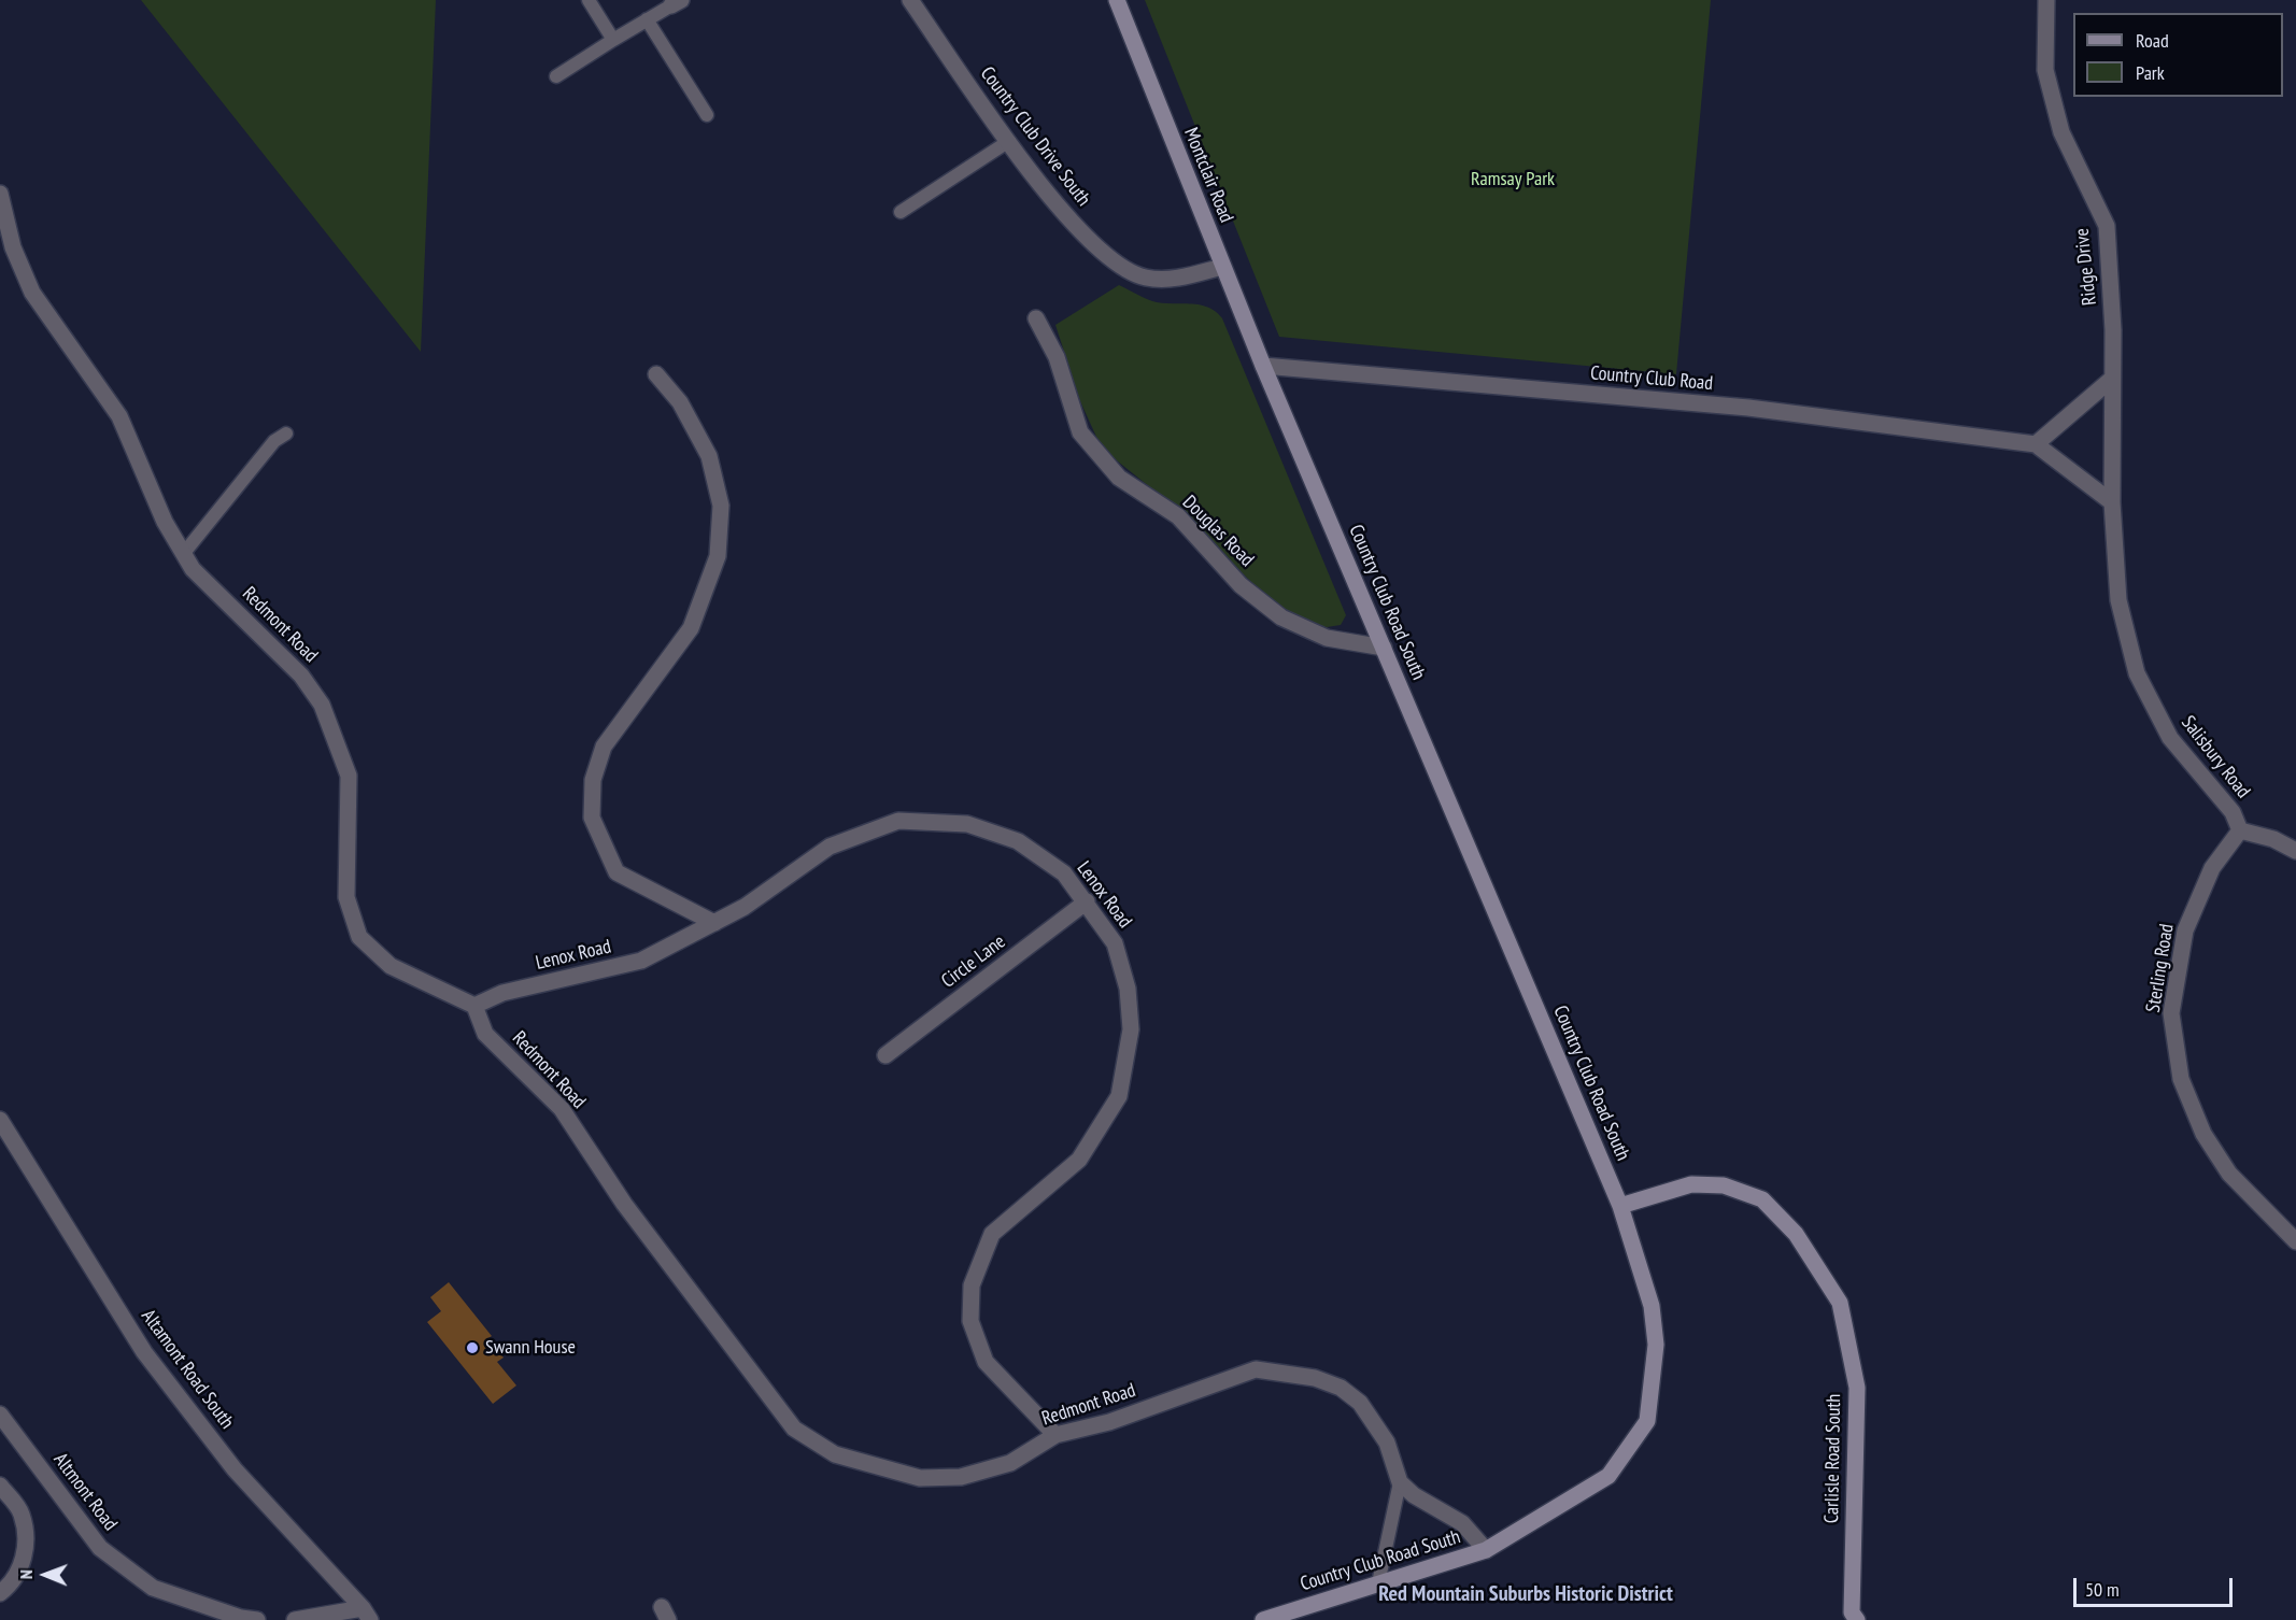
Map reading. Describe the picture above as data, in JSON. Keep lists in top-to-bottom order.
{
  "streets": {
    "main road": ["Montclair Road", "Country Club Road South", "Carlisle Road South"],
    "street": [
      "Country Club Drive South",
      "Ridge Drive",
      "Country Club Road",
      "Douglas Road",
      "Redmont Road",
      "Salisbury Road",
      "Lenox Road",
      "Circle Lane",
      "Sterling Road",
      "Altamont Road South",
      "Altmont Road"
    ]
  },
  "crossings": [
    ["Country Club Drive South", "Montclair Road"],
    ["Montclair Road", "Country Club Road"],
    ["Montclair Road", "Country Club Road South"],
    ["Ridge Drive", "Country Club Road"],
    ["Ridge Drive", "Salisbury Road"],
    ["Country Club Road", "Country Club Road South"],
    ["Country Club Road", "Salisbury Road"],
    ["Douglas Road", "Country Club Road South"],
    ["Country Club Road South", "Redmont Road"],
    ["Country Club Road South", "Carlisle Road South"],
    ["Redmont Road", "Lenox Road"],
    ["Salisbury Road", "Sterling Road"],
    ["Lenox Road", "Circle Lane"]
  ],
  "districts": ["Red Mountain Suburbs Historic District"],
  "parks": ["Ramsay Park"],
  "places": ["Swann House"],
  "legend": ["Road", "Park"],
  "scale_bar": "50 m",
  "north": "left"
}
